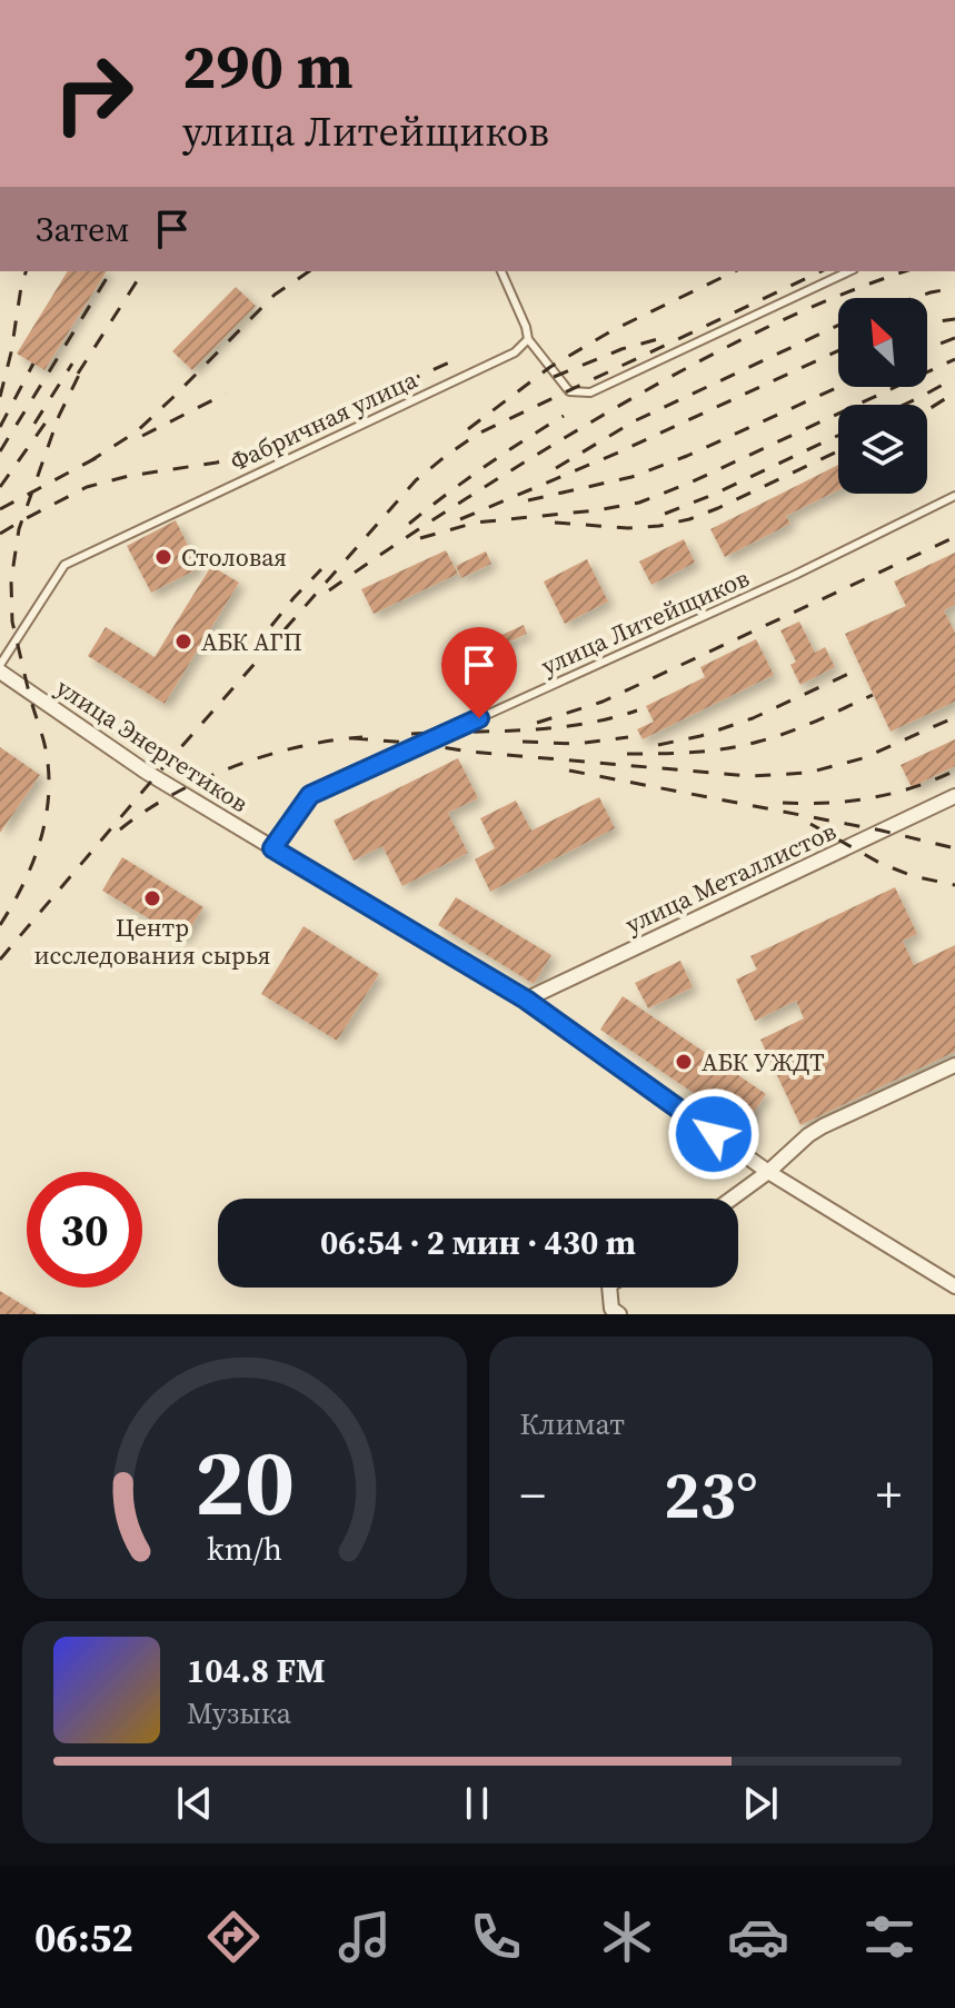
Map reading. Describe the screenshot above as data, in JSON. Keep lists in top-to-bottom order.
{
  "streets": {
    "street": ["улица Энергетиков", "улица Металлистов"],
    "lane": ["Фабричная улица", "улица Литейщиков"]
  },
  "crossings": [
    ["улица Литейщиков", "улица Энергетиков"],
    ["улица Энергетиков", "улица Металлистов"]
  ],
  "places": [
    "Столовая",
    "АБК АГП",
    "Центр исследования сырья",
    "АБК УЖДТ"
  ],
  "north": "top left",
  "page": {
    "turn": ["290 m", "улица Литейщиков"],
    "then": "Затем",
    "limit": "30",
    "trip": "06:54 · 2 мин · 430 m",
    "tile": "Климат",
    "heat": ["−", "23°", "+"],
    "song": ["104.8 FM", "Музыка"],
    "tabs": "06:52",
    "gauge": ["20", "km/h"]
  }
}
